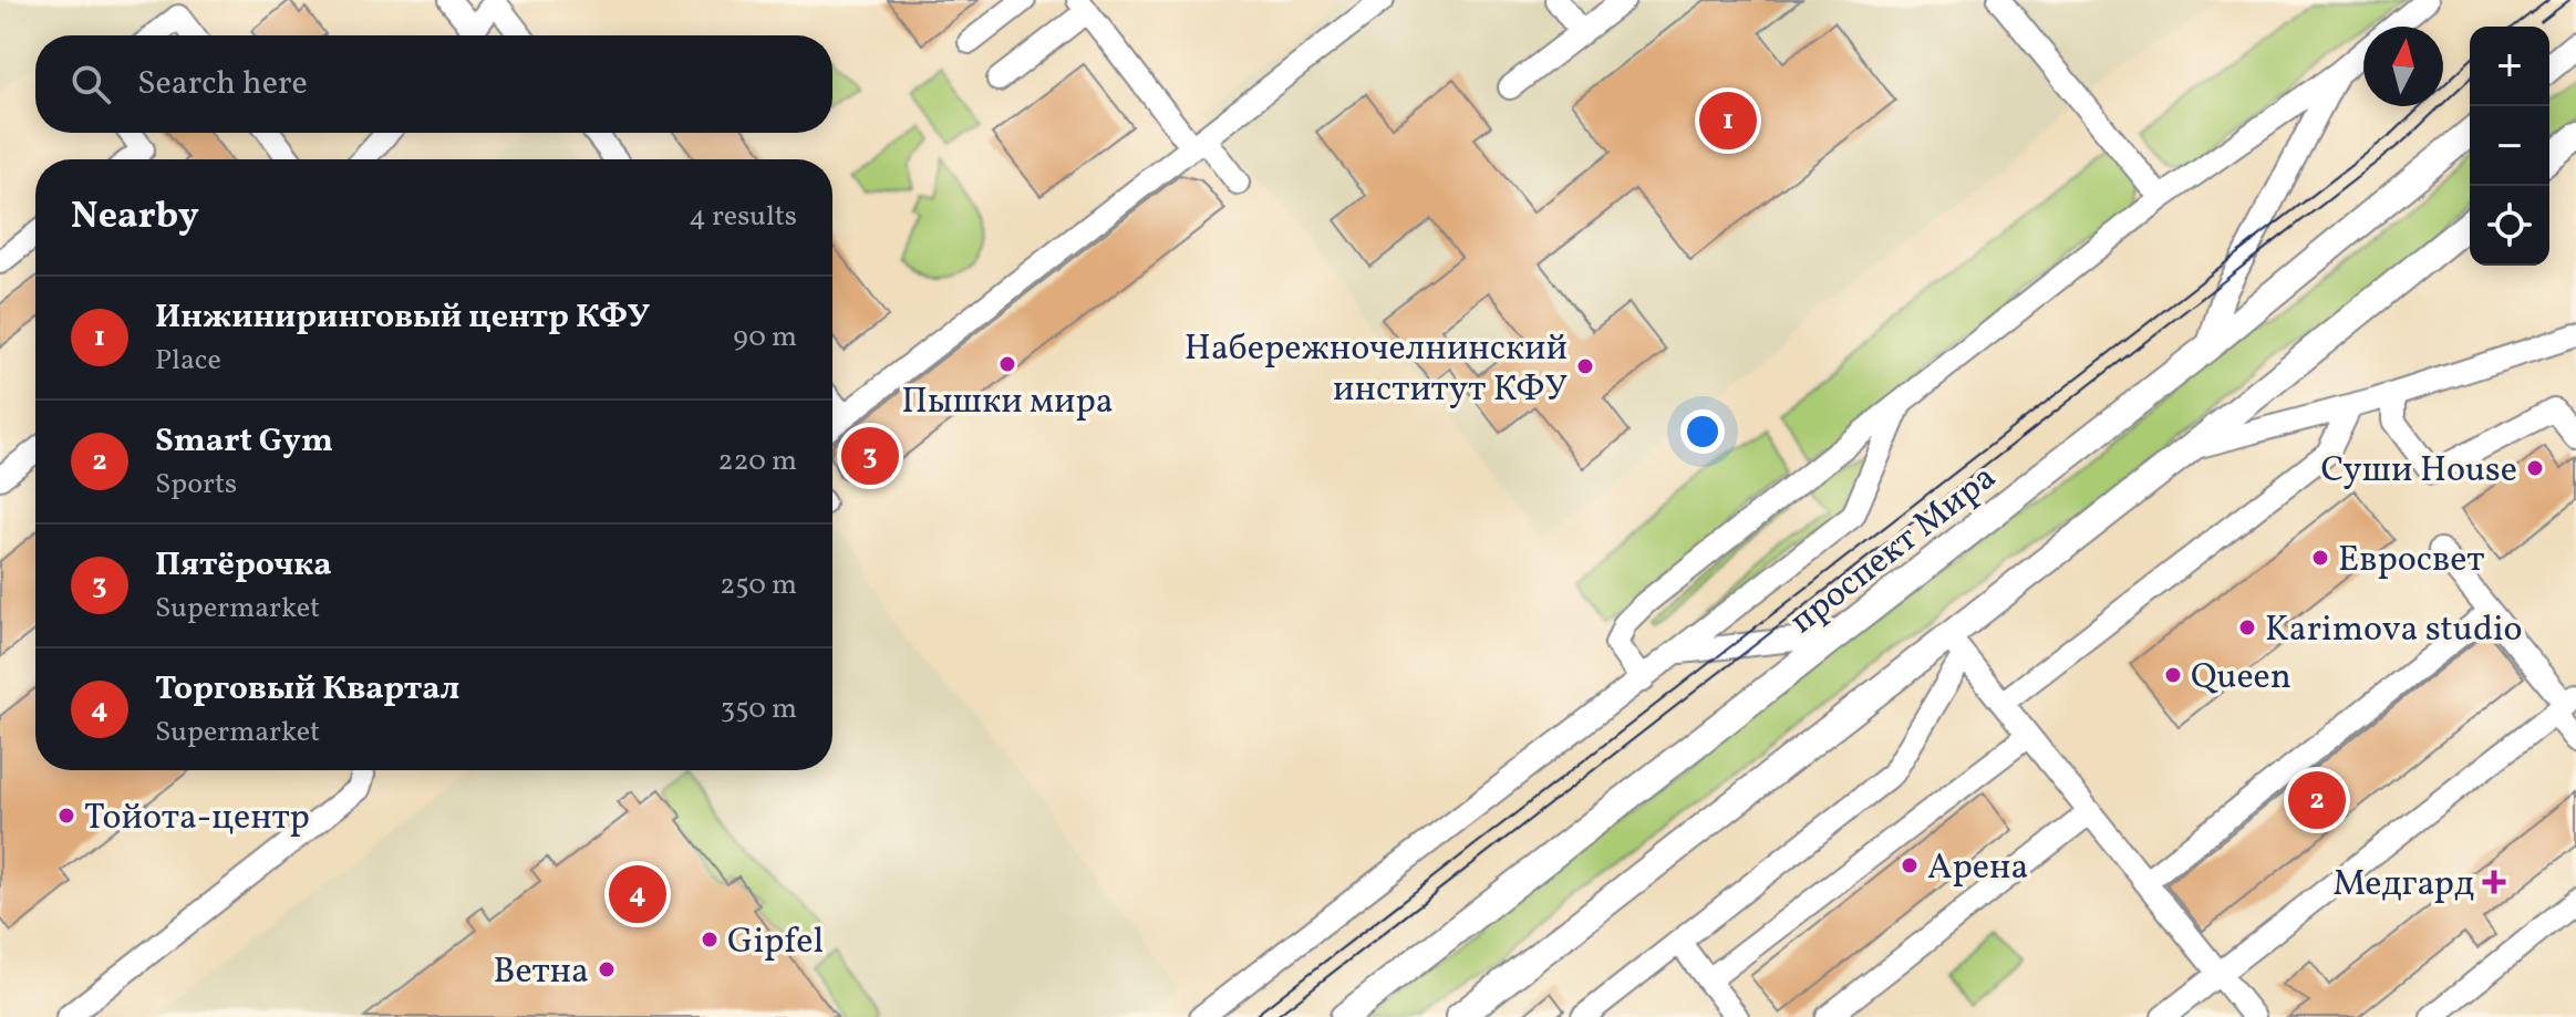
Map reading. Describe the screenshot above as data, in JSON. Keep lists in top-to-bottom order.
{
  "streets": {
    "main road": ["проспект Мира"]
  },
  "places": {
    "other": [
      "Пышки мира",
      "Набережночелнинский институт КФУ",
      "Суши House",
      "Евросвет",
      "Karimova studio",
      "Queen",
      "Тойота-центр",
      "Арена",
      "Gipfel",
      "Ветна"
    ],
    "health": ["Медгард"]
  },
  "north": "top",
  "page": {
    "map_buttons": ["+", "−"],
    "search": "Search here",
    "pins": [
      "1",
      "3",
      "2",
      "4"
    ],
    "heading": ["Nearby", "4 results"],
    "list": [
      {
        "mark": "1",
        "name": "Инжиниринговый центр КФУ",
        "note": "Place",
        "value": "90 m"
      },
      {
        "mark": "2",
        "name": "Smart Gym",
        "note": "Sports",
        "value": "220 m"
      },
      {
        "mark": "3",
        "name": "Пятёрочка",
        "note": "Supermarket",
        "value": "250 m"
      },
      {
        "mark": "4",
        "name": "Торговый Квартал",
        "note": "Supermarket",
        "value": "350 m"
      }
    ]
  }
}
